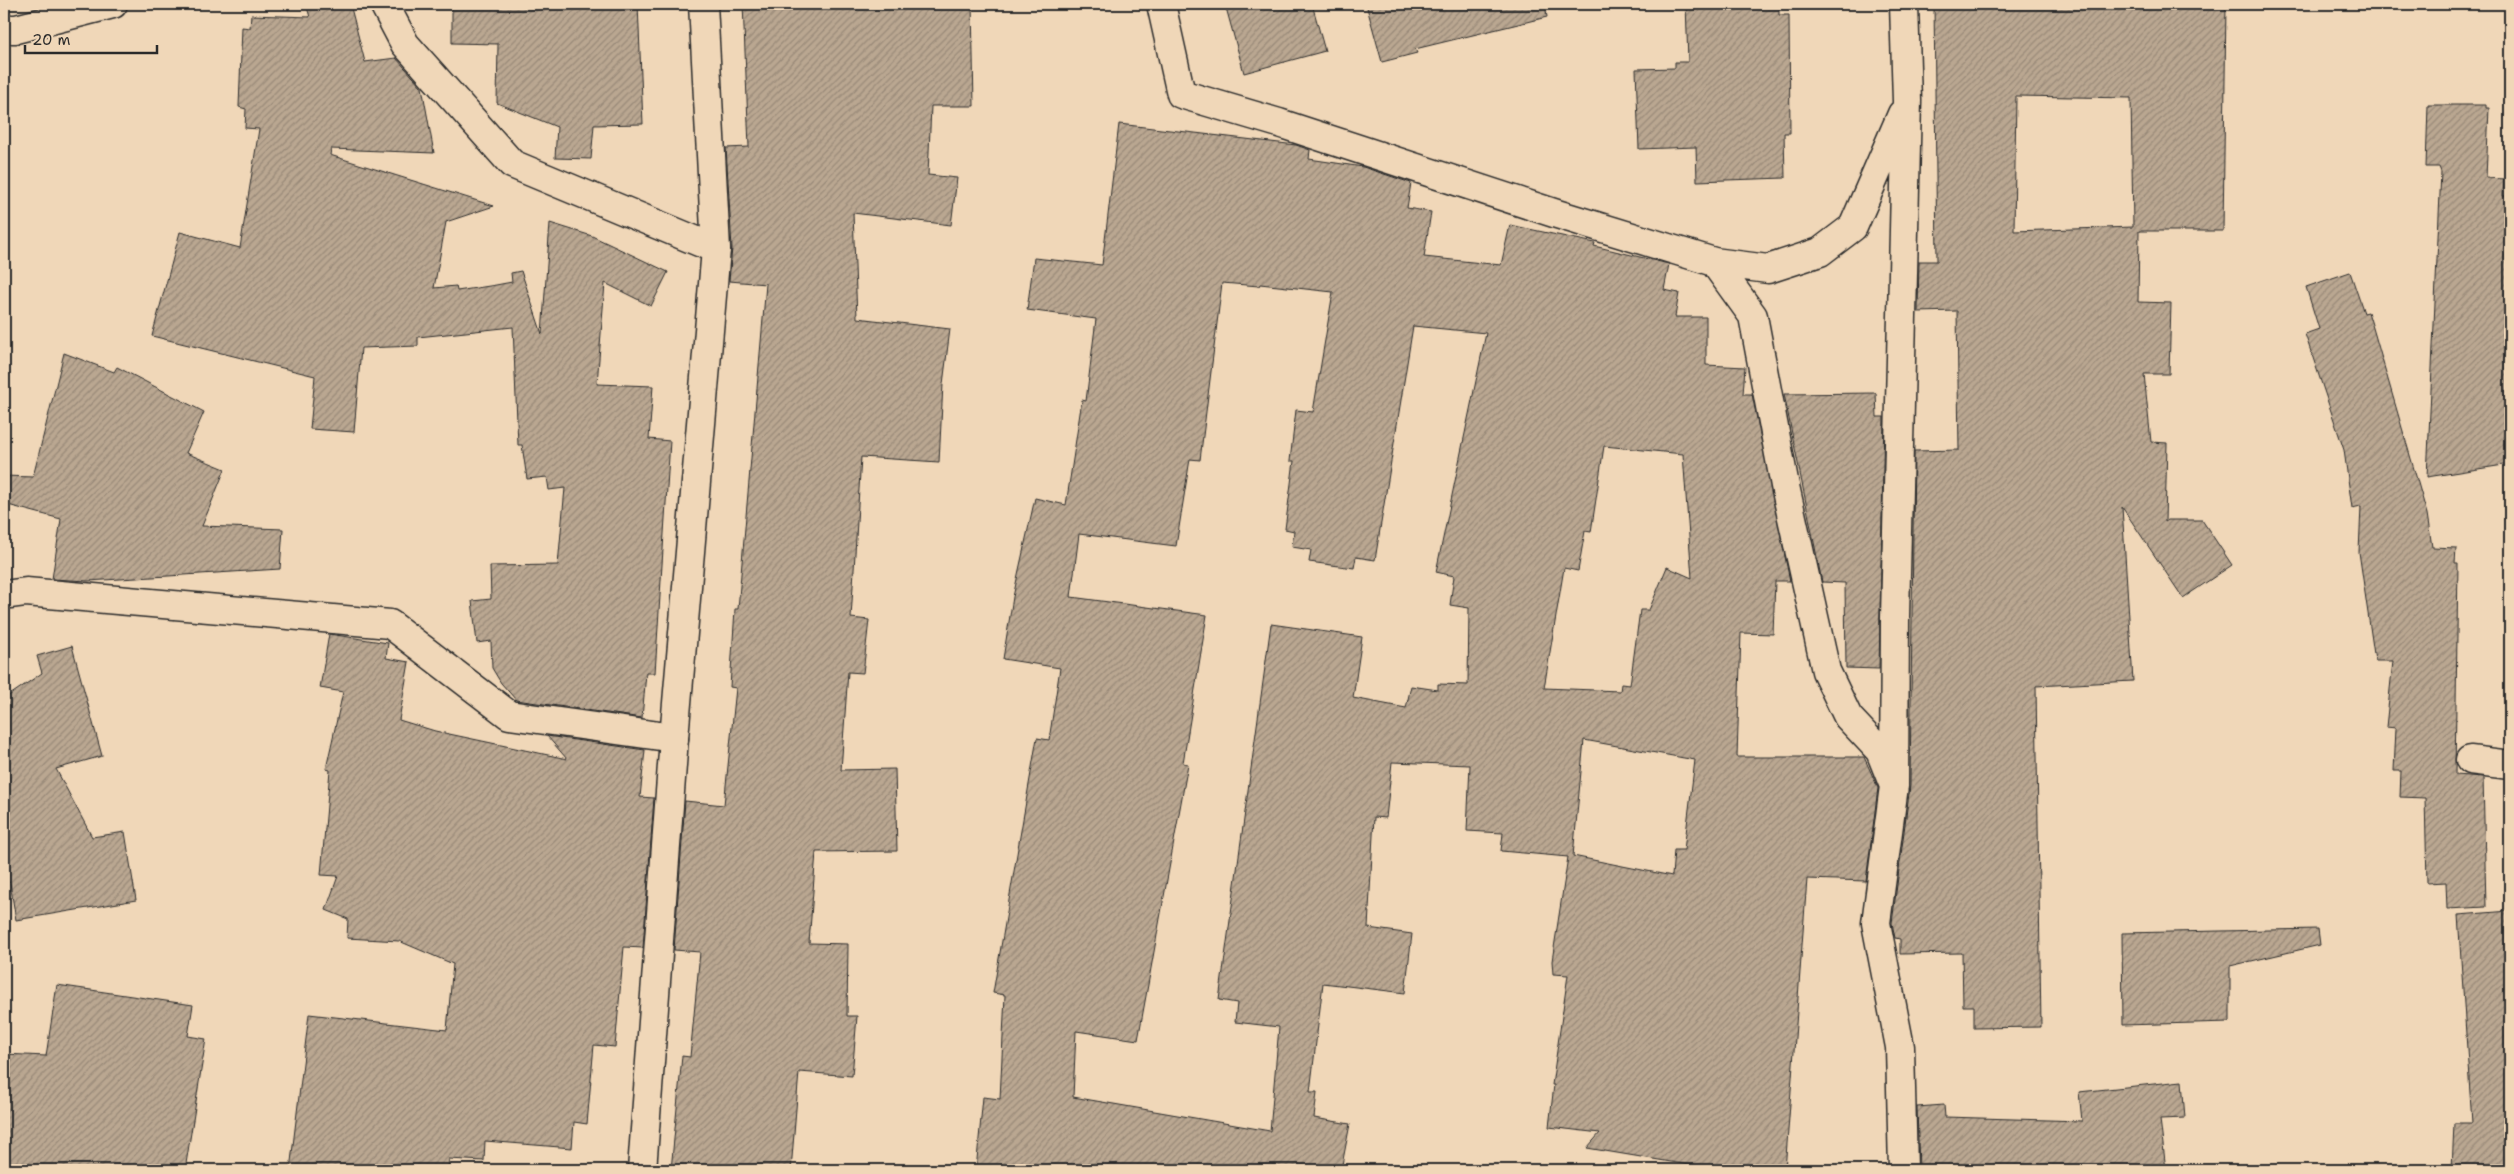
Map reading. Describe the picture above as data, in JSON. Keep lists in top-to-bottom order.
{
  "scale_bar": "20 m"
}
